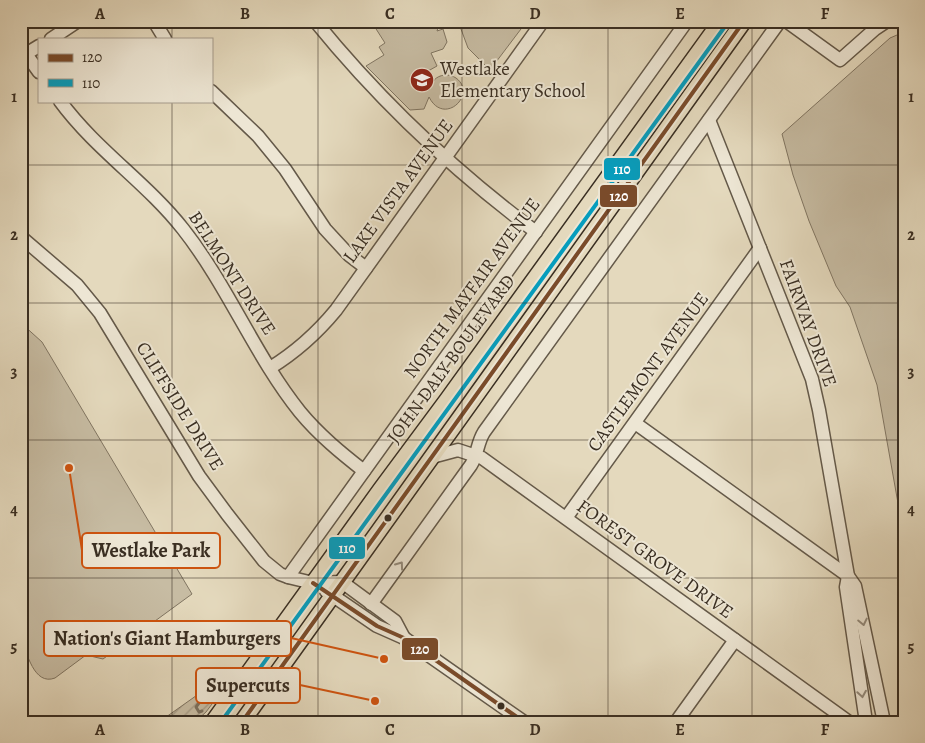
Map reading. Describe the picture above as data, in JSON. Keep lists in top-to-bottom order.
{
  "streets": {
    "main road": ["JOHN DALY BOULEVARD"],
    "street": [
      "LAKE VISTA AVENUE",
      "BELMONT DRIVE",
      "NORTH MAYFAIR AVENUE",
      "FAIRWAY DRIVE",
      "CASTLEMONT AVENUE",
      "CLIFFSIDE DRIVE",
      "FOREST GROVE DRIVE"
    ]
  },
  "crossings": [
    ["LAKE VISTA AVENUE", "BELMONT DRIVE"],
    ["BELMONT DRIVE", "NORTH MAYFAIR AVENUE"],
    ["NORTH MAYFAIR AVENUE", "CLIFFSIDE DRIVE"],
    ["FAIRWAY DRIVE", "CASTLEMONT AVENUE"],
    ["JOHN DALY BOULEVARD", "CLIFFSIDE DRIVE"],
    ["CASTLEMONT AVENUE", "FOREST GROVE DRIVE"]
  ],
  "one_way": ["FAIRWAY DRIVE"],
  "places": {
    "school or university": ["Westlake Elementary School"],
    "other": ["Westlake Park", "Nation's Giant Hamburgers", "Supercuts"]
  },
  "lines": ["transit line 120", "transit line 110"],
  "legend": ["120", "110"],
  "grid": {
    "columns": [
      "A",
      "B",
      "C",
      "D",
      "E",
      "F"
    ],
    "rows": [
      "1",
      "2",
      "3",
      "4",
      "5"
    ]
  }
}
